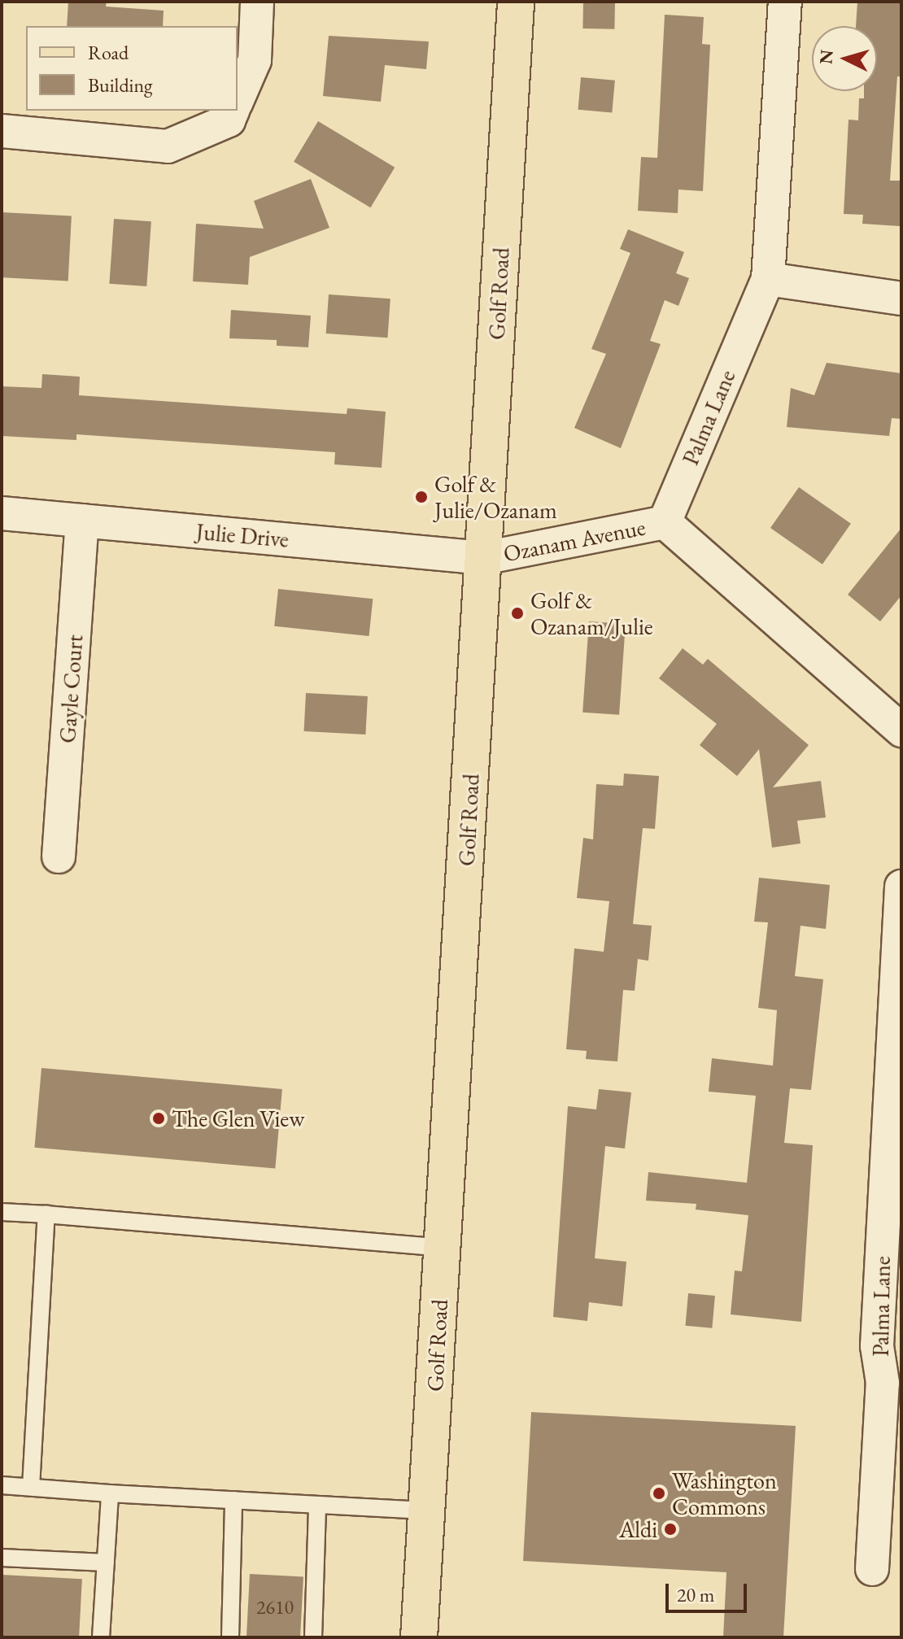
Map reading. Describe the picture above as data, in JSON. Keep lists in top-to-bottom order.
{
  "streets": {
    "main road": ["Golf Road"],
    "street": [
      "Palma Lane",
      "Julie Drive",
      "Ozanam Avenue",
      "Gayle Court"
    ]
  },
  "crossings": [
    ["Golf Road", "Julie Drive"],
    ["Golf Road", "Ozanam Avenue"],
    ["Palma Lane", "Ozanam Avenue"],
    ["Julie Drive", "Ozanam Avenue"],
    ["Julie Drive", "Gayle Court"]
  ],
  "places": [
    "Golf & Julie/Ozanam",
    "Golf & Ozanam/Julie",
    "The Glen View",
    "Washington Commons",
    "Aldi"
  ],
  "house_numbers": ["2610"],
  "legend": ["Road", "Building"],
  "scale_bar": "20 m",
  "north": "left"
}
